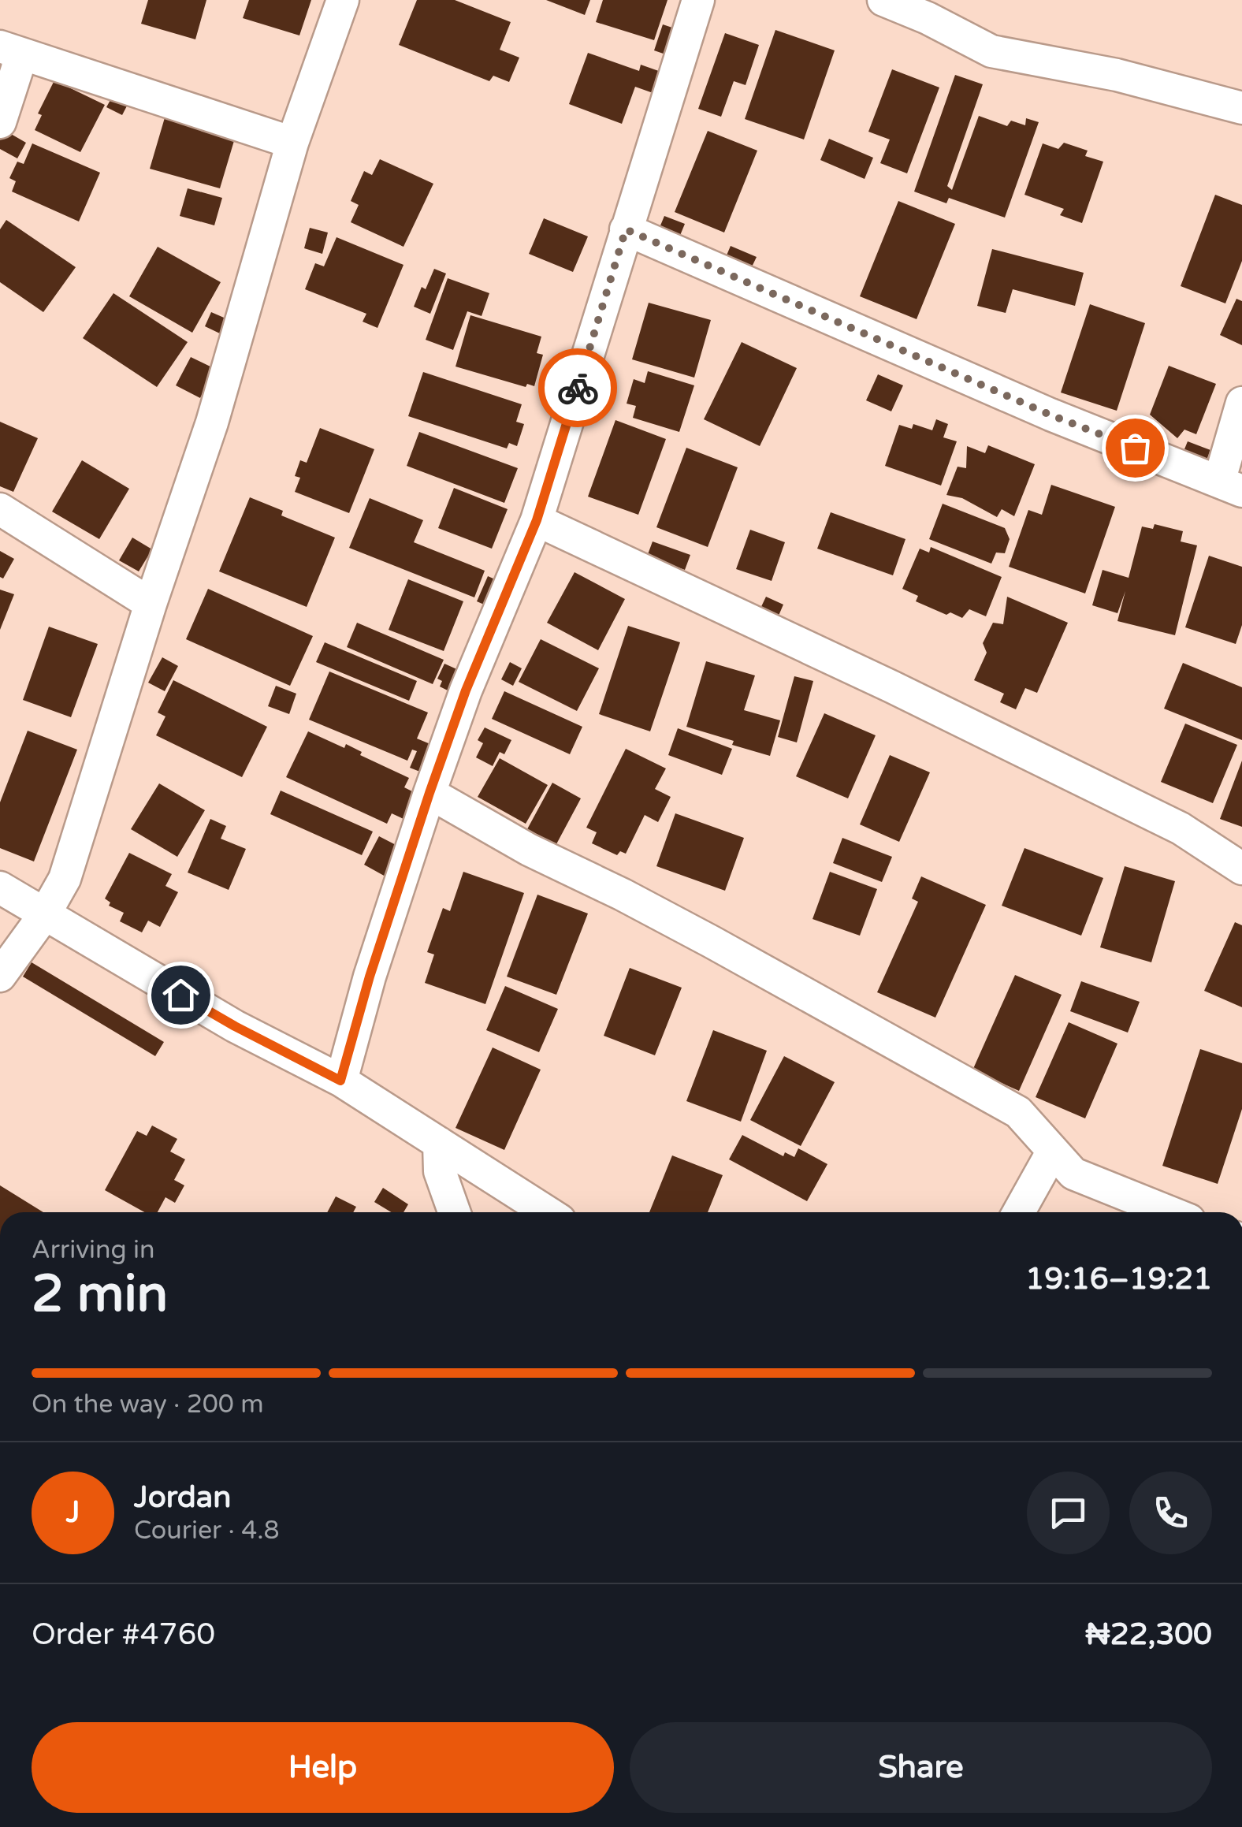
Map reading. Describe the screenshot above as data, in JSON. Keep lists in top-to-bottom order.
{
  "page": {
    "heading": ["2 min", "Arriving in", "19:16–19:21"],
    "panel": [
      "Jordan",
      "Courier · 4.8",
      "Order #4760",
      "₦22,300"
    ],
    "bar": "On the way · 200 m",
    "round": "J",
    "buttons": ["Help", "Share"]
  }
}
